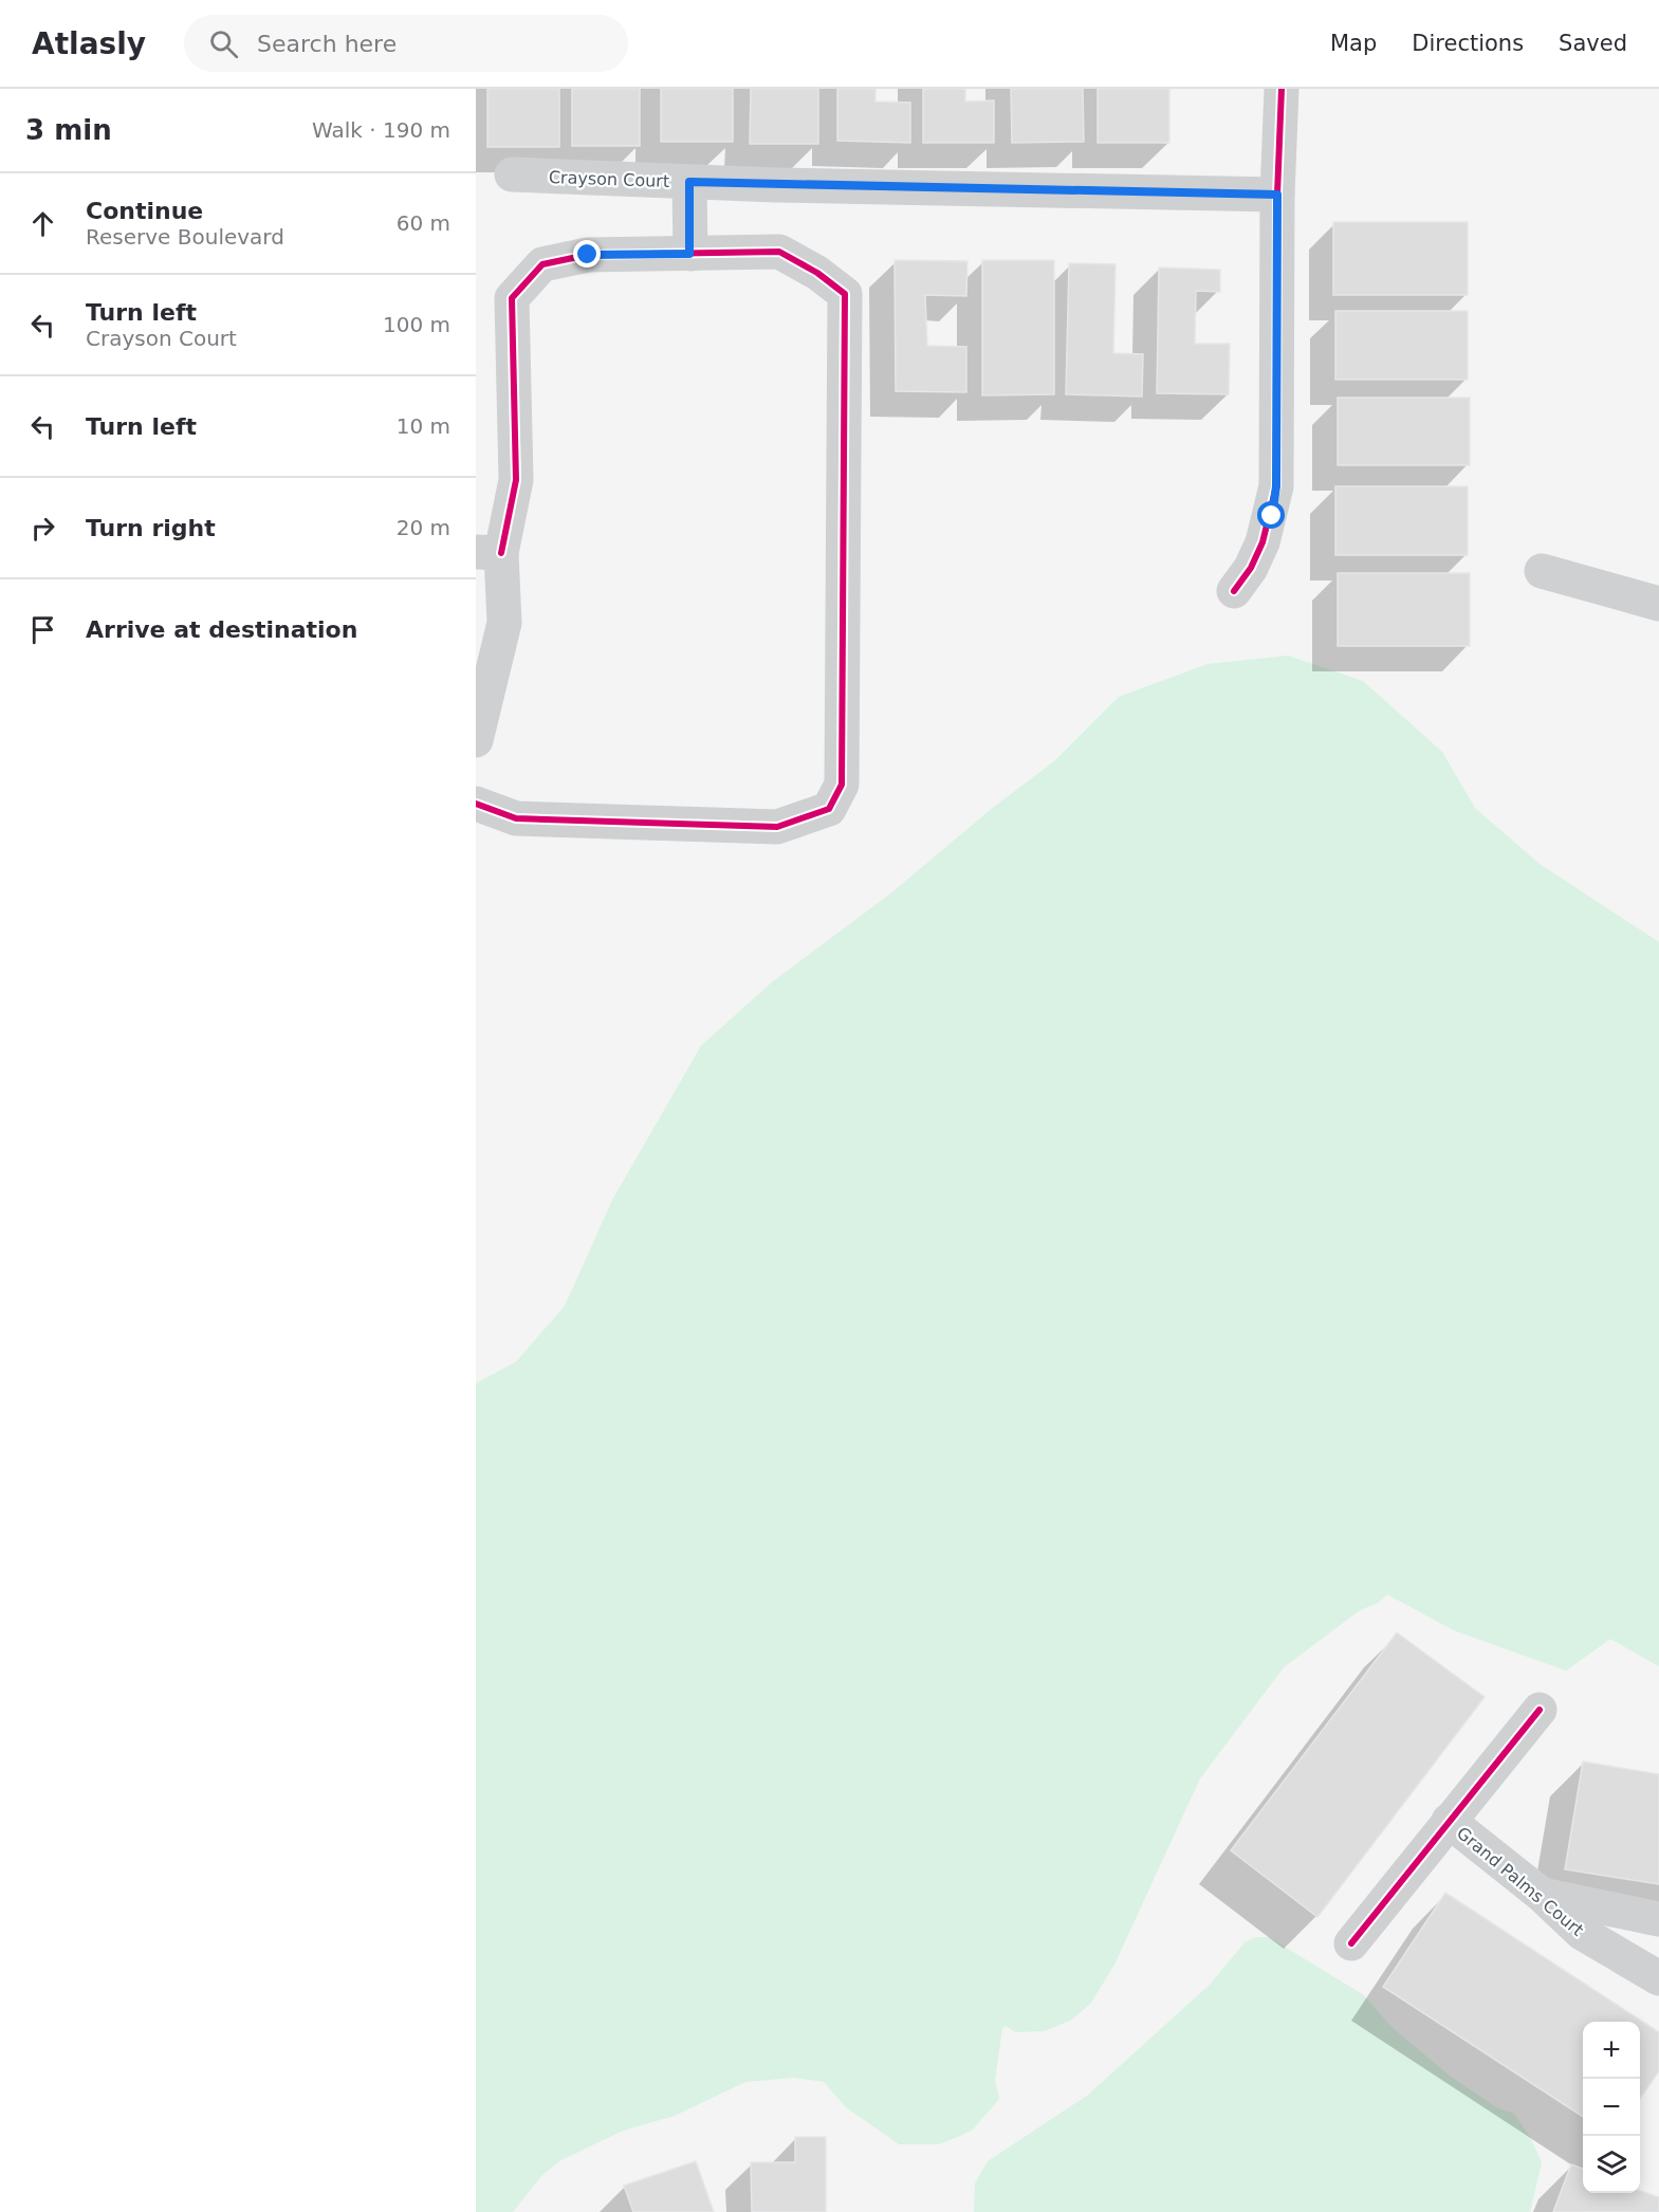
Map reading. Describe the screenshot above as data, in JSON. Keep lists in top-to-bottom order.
{
  "streets": {
    "street": ["Crayson Court", "Grand Palms Court"]
  },
  "page": {
    "header": "Atlasly",
    "search": "Search here",
    "nav": ["Map", "Directions", "Saved"],
    "heading": ["3 min", "Walk · 190 m"],
    "list": [
      ["Continue", "Reserve Boulevard", "60 m"],
      ["Turn left", "Crayson Court", "100 m"],
      ["Turn left", "10 m"],
      ["Turn right", "20 m"],
      "Arrive at destination"
    ],
    "map_buttons": ["+", "−"]
  }
}
